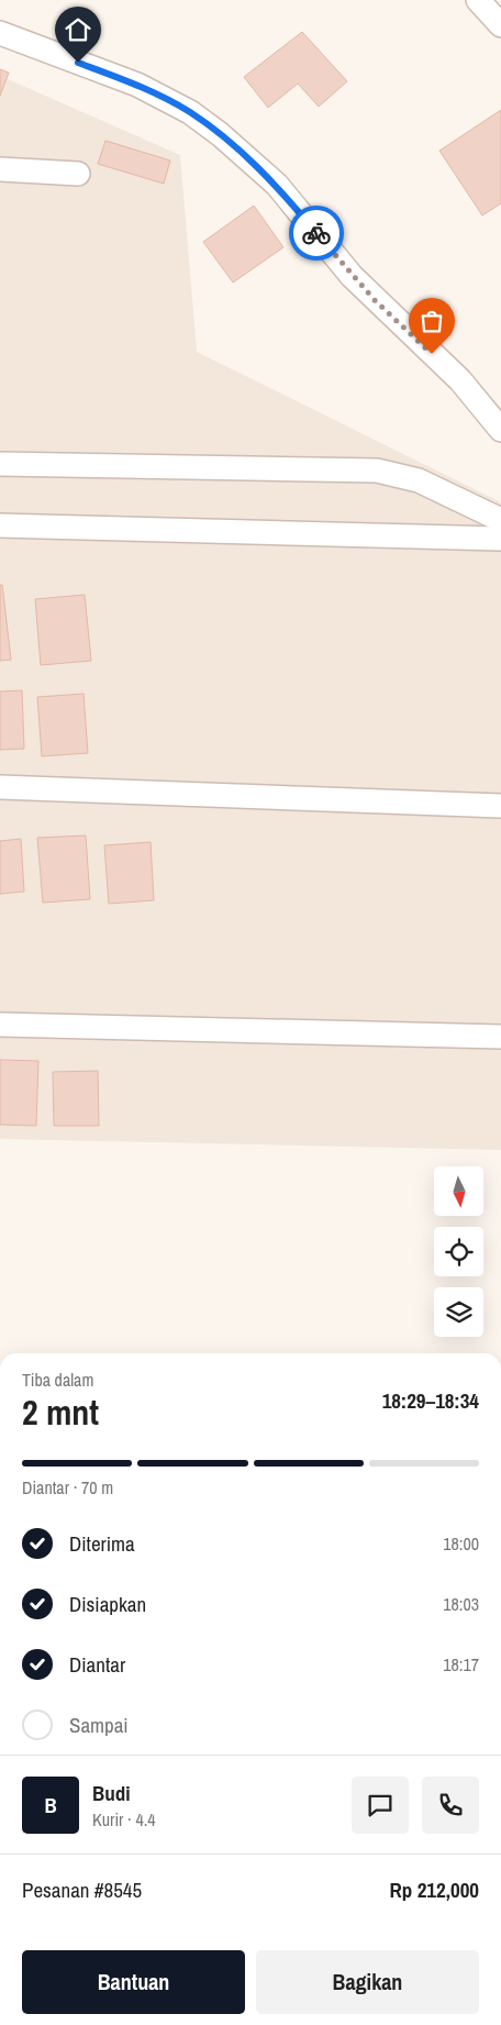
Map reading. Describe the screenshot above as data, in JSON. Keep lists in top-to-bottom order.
{
  "north": "bottom",
  "page": {
    "heading": ["2 mnt", "Tiba dalam", "18:29–18:34"],
    "panel": [
      "Budi",
      "Kurir · 4.4",
      "Pesanan #8545",
      "Rp 212,000"
    ],
    "bar": "Diantar · 70 m",
    "list": [
      ["Diterima", "18:00"],
      ["Disiapkan", "18:03"],
      ["Diantar", "18:17"],
      "Sampai"
    ],
    "round": "B",
    "buttons": ["Bantuan", "Bagikan"]
  }
}
